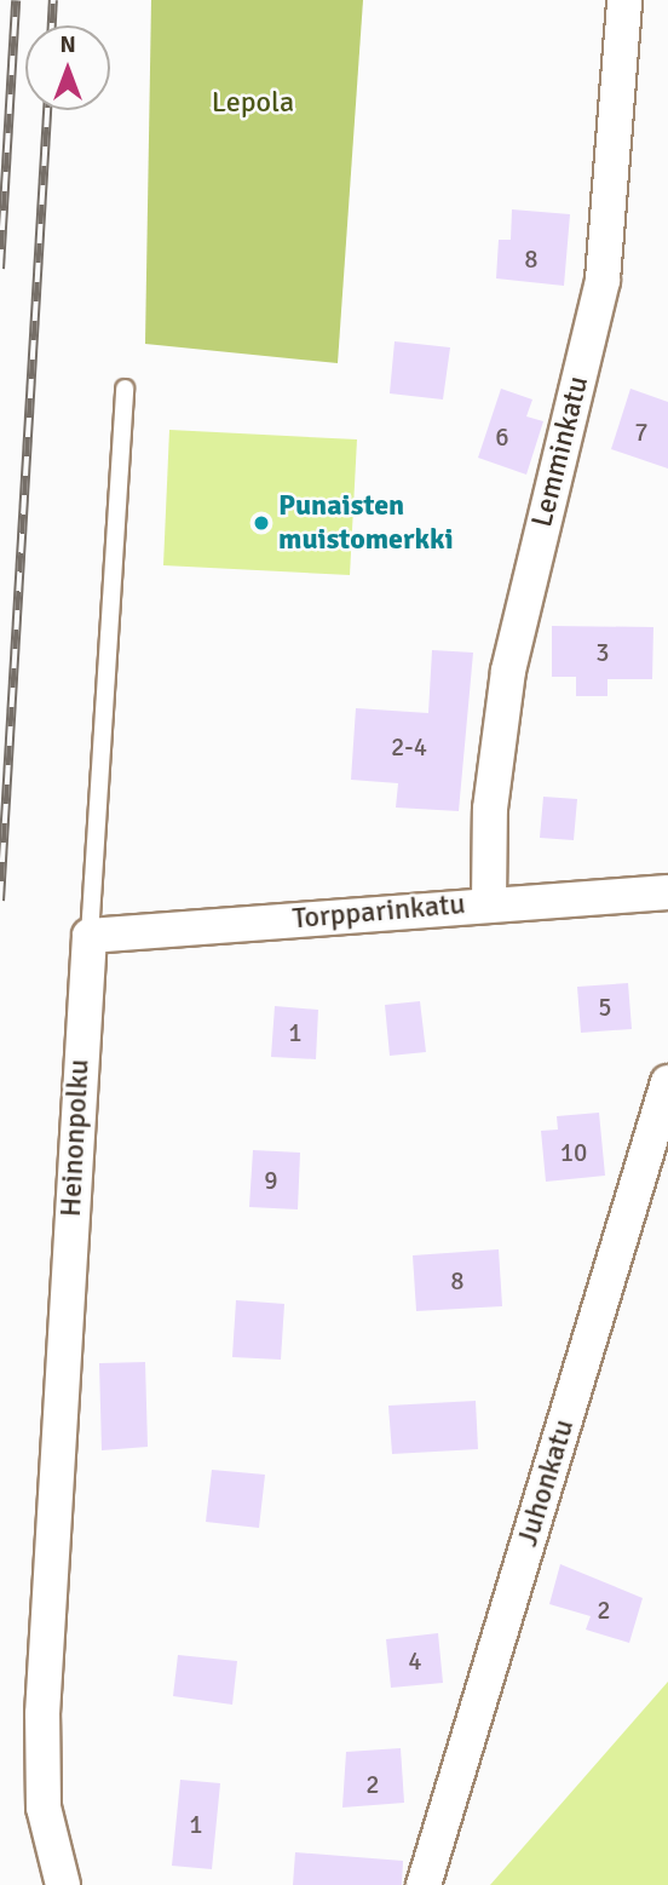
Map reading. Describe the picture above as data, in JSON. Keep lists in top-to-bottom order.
{
  "streets": {
    "street": [
      "Lemminkatu",
      "Torpparinkatu",
      "Heinonpolku",
      "Juhonkatu"
    ]
  },
  "crossings": [
    ["Lemminkatu", "Torpparinkatu"],
    ["Torpparinkatu", "Heinonpolku"]
  ],
  "parks": ["Lepola"],
  "places": ["Punaisten muistomerkki"],
  "house_numbers": [
    "8",
    "7",
    "6",
    "3",
    "2-4",
    "5",
    "1",
    "10",
    "9",
    "8",
    "2",
    "4",
    "2",
    "1"
  ],
  "north": "top"
}
